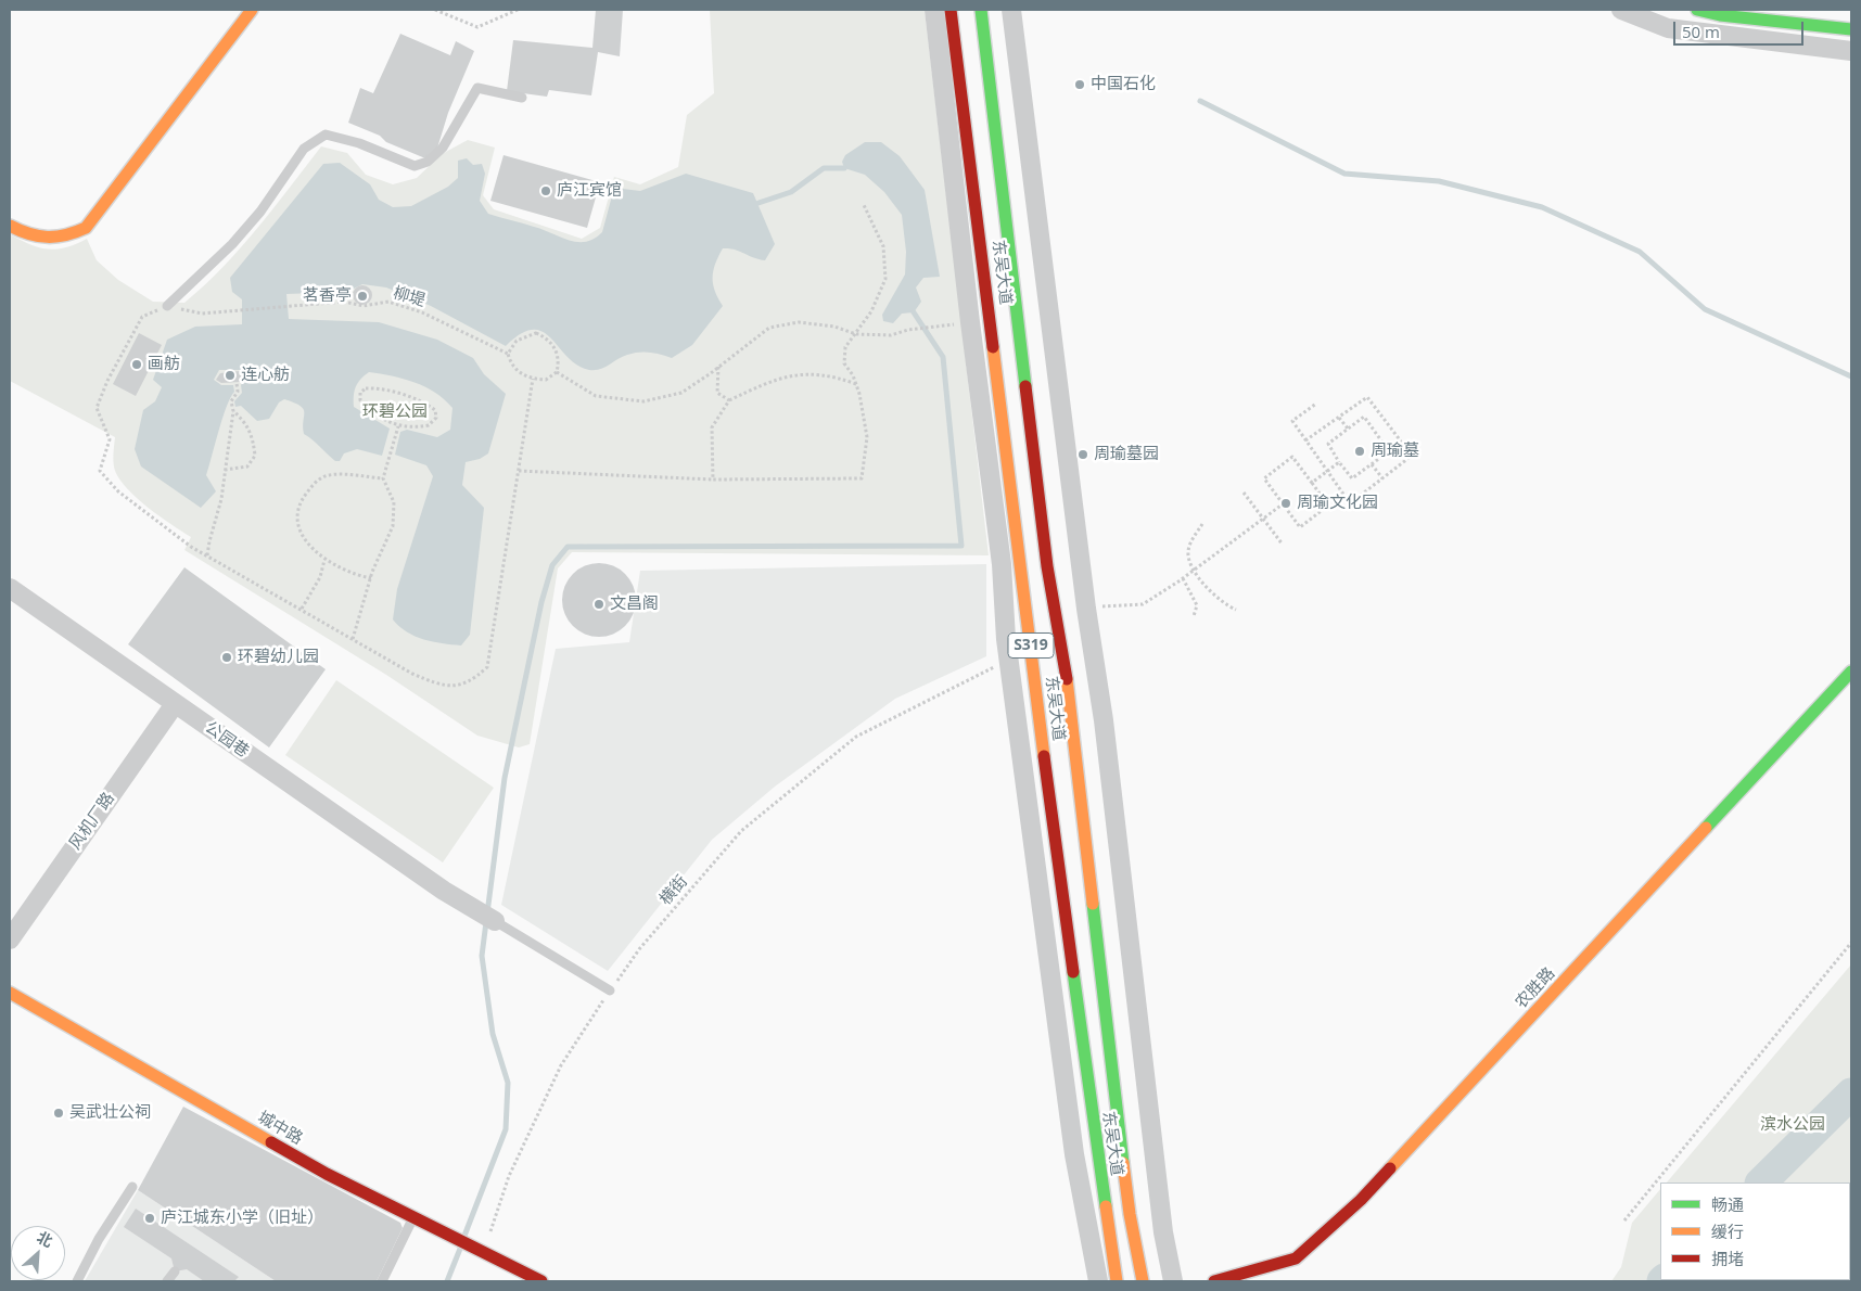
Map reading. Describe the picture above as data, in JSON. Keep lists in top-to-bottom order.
{
  "streets": {
    "main road": [
      "东吴大道",
      "S319",
      "农胜路",
      "城中路"
    ],
    "street": ["公园巷", "风机厂路"],
    "path": ["柳堤", "横街"]
  },
  "crossings": [
    ["公园巷", "风机厂路"],
    ["横街", "城中路"]
  ],
  "parks": ["环碧公园", "滨水公园"],
  "places": [
    "中国石化",
    "庐江宾馆",
    "茗香亭",
    "画舫",
    "连心舫",
    "周瑜墓",
    "周瑜墓园",
    "周瑜文化园",
    "文昌阁",
    "环碧幼儿园",
    "吴武壮公祠",
    "庐江城东小学（旧址）"
  ],
  "legend": ["畅通", "缓行", "拥堵"],
  "scale_bar": "50 m",
  "north": "top right"
}
